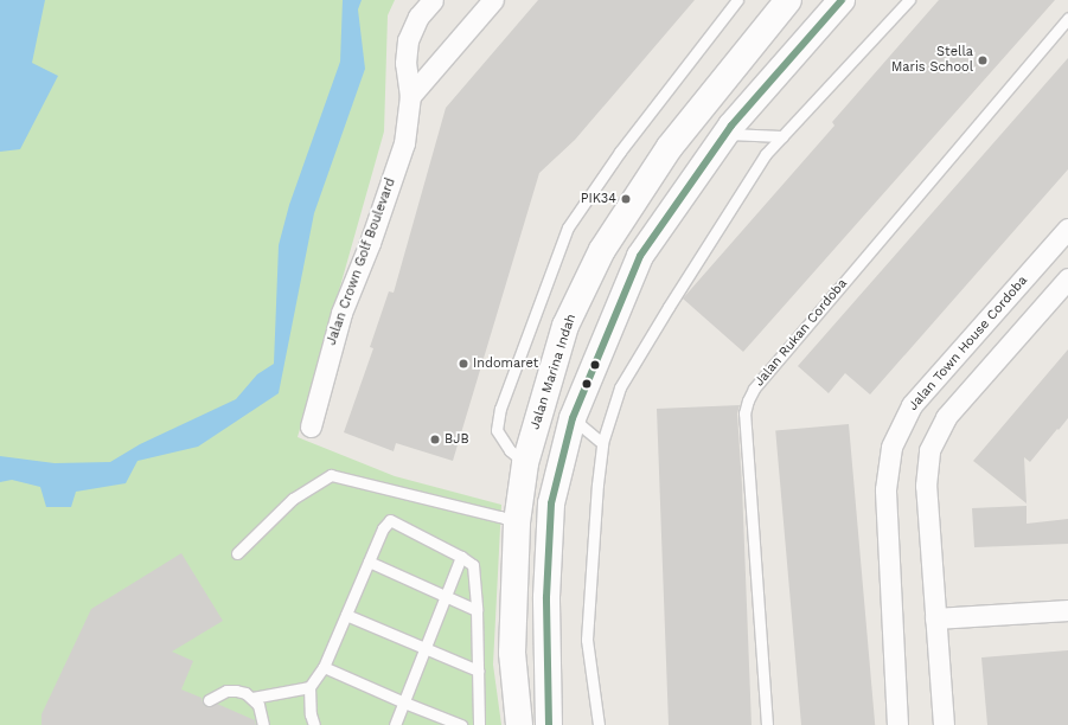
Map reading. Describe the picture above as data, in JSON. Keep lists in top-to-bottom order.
{
  "streets": {
    "main road": ["Jalan Marina Indah"],
    "street": ["Jalan Crown Golf Boulevard", "Jalan Town House Cordoba"],
    "lane": ["Jalan Rukan Cordoba"]
  },
  "places": [
    "Stella Maris School",
    "PIK34",
    "Indomaret",
    "BJB"
  ]
}
